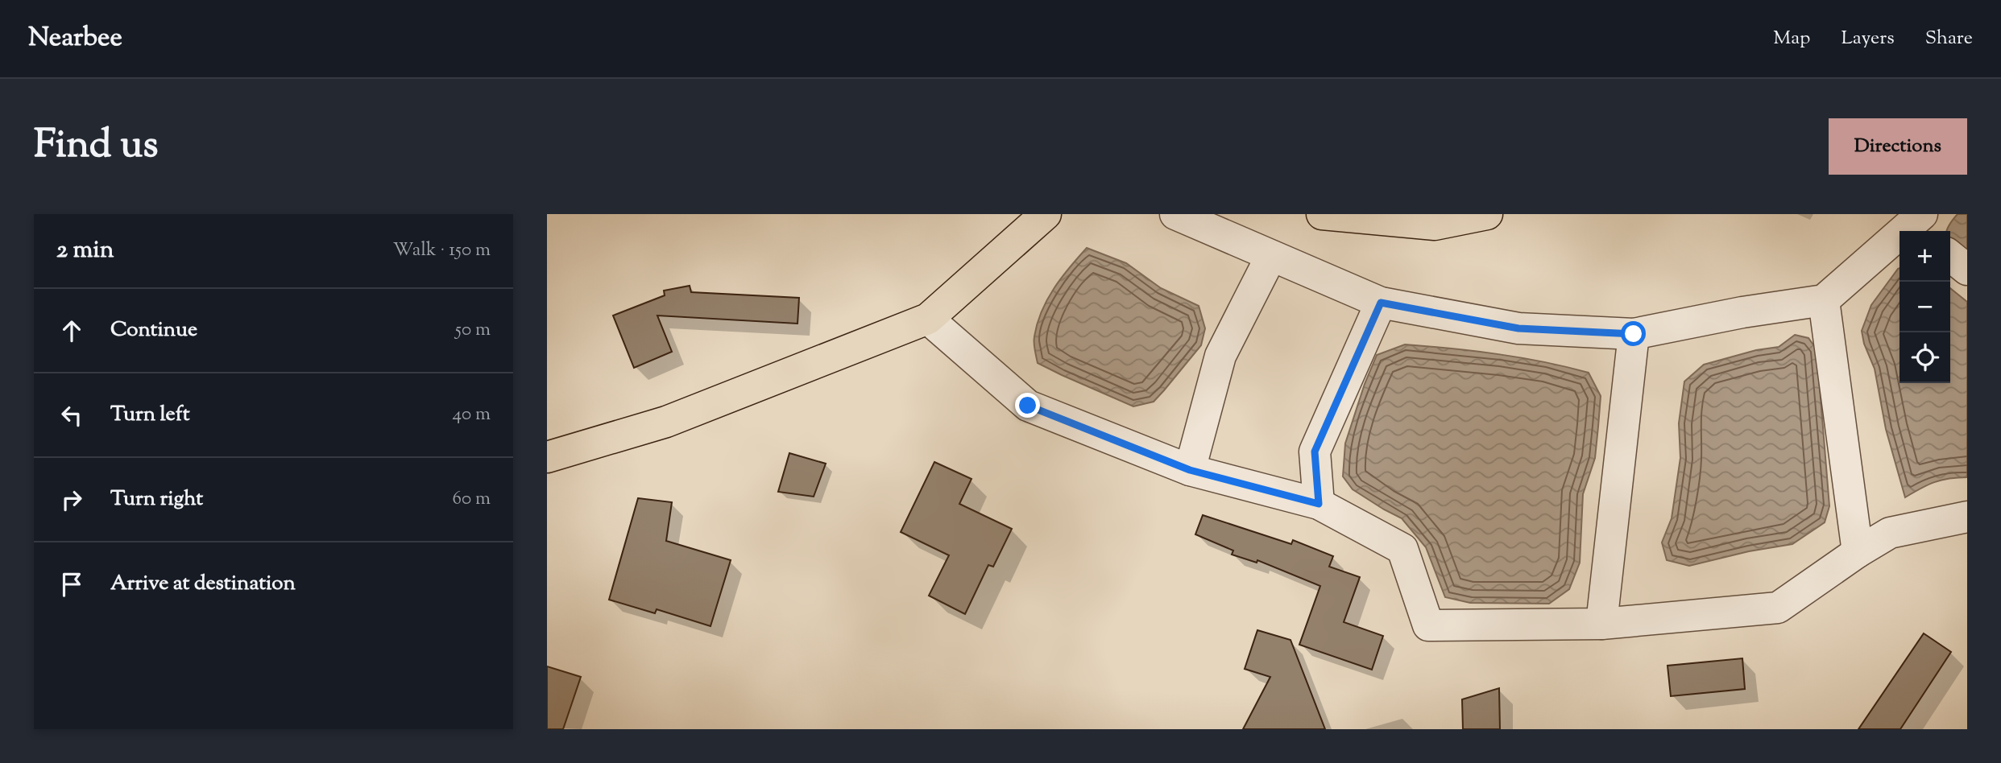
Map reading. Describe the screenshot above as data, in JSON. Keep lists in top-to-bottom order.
{
  "page": {
    "header": "Nearbee",
    "nav": ["Map", "Layers", "Share"],
    "title": "Find us",
    "buttons": "Directions",
    "heading": ["2 min", "Walk · 150 m"],
    "map_buttons": ["+", "−"],
    "list": [
      ["Continue", "50 m"],
      ["Turn left", "40 m"],
      ["Turn right", "60 m"],
      "Arrive at destination"
    ]
  }
}
